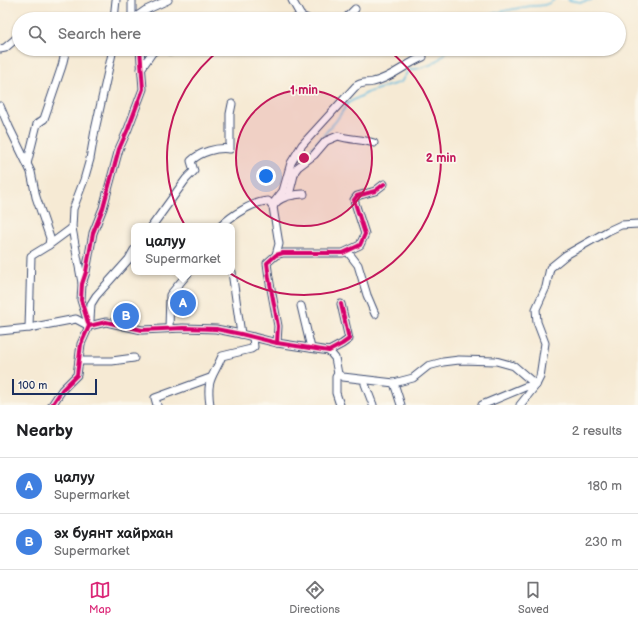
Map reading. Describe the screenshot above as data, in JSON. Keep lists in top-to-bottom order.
{
  "scale_bar": "100 m",
  "page": {
    "search": "Search here",
    "popup": ["цалуу", "Supermarket"],
    "pins": ["A", "B"],
    "scale": "100 m",
    "heading": ["Nearby", "2 results"],
    "list": [
      {
        "mark": "A",
        "name": "цалуу",
        "note": "Supermarket",
        "value": "180 m"
      },
      {
        "mark": "B",
        "name": "эх буянт хайрхан",
        "note": "Supermarket",
        "value": "230 m"
      }
    ],
    "nav": ["Map", "Directions", "Saved"]
  },
  "rings": ["1 min", "2 min"]
}
